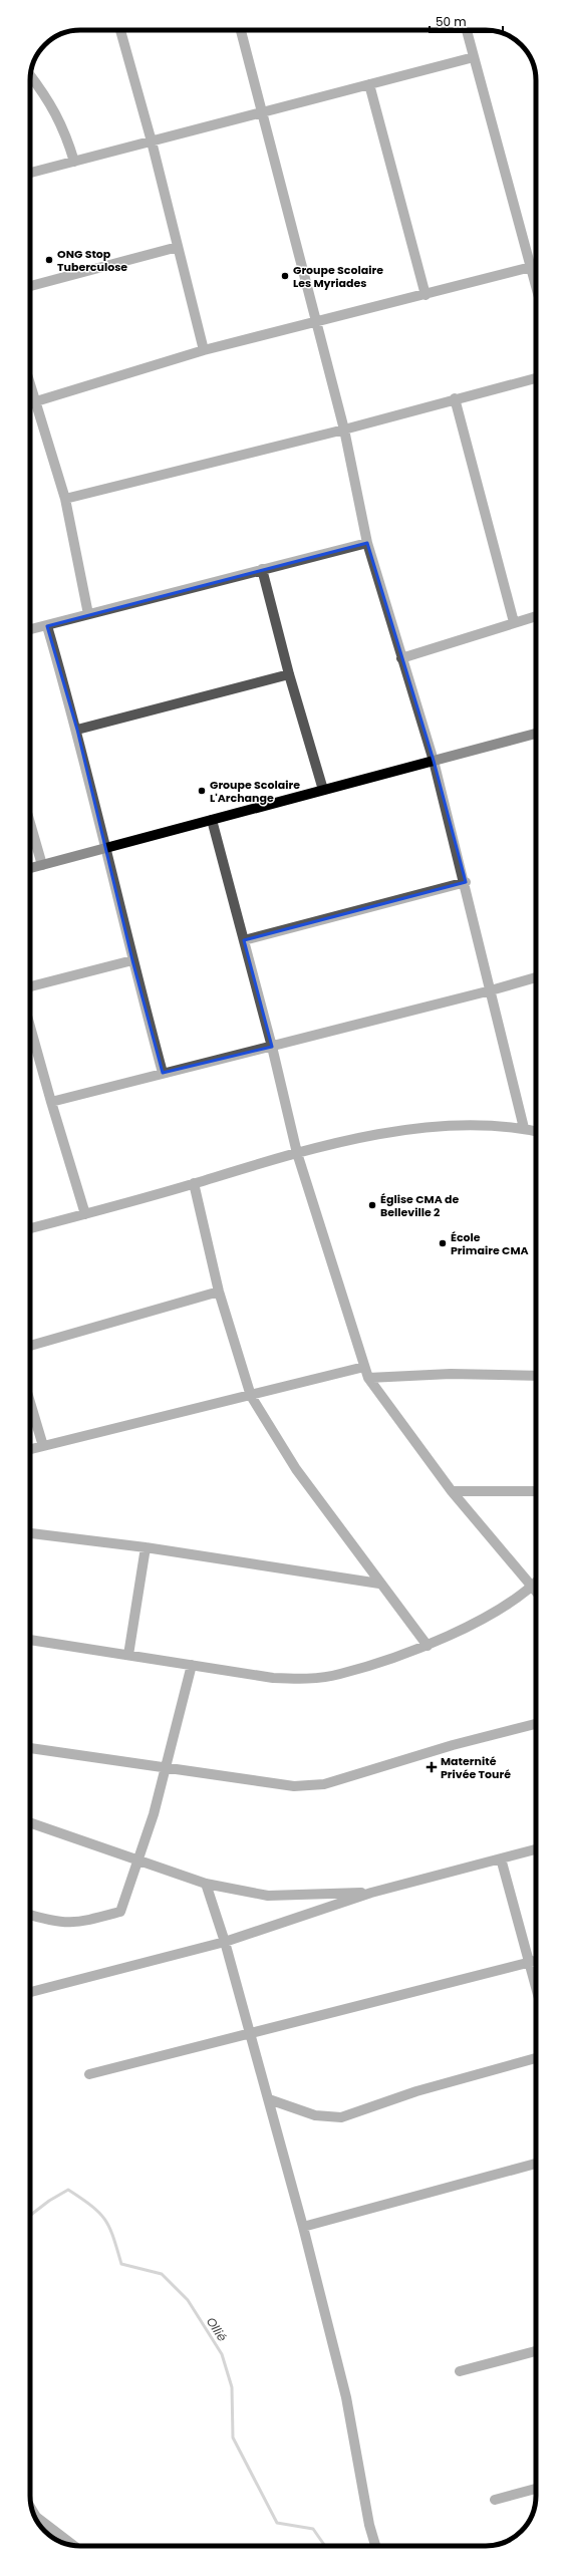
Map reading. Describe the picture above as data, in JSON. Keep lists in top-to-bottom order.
{
  "water": ["Ollié"],
  "places": {
    "other": [
      "ONG Stop Tuberculose",
      "Groupe Scolaire Les Myriades",
      "Groupe Scolaire L'Archange",
      "Église CMA de Belleville 2",
      "École Primaire CMA"
    ],
    "health": ["Maternité Privée Touré"]
  },
  "scale_bar": "50 m"
}
